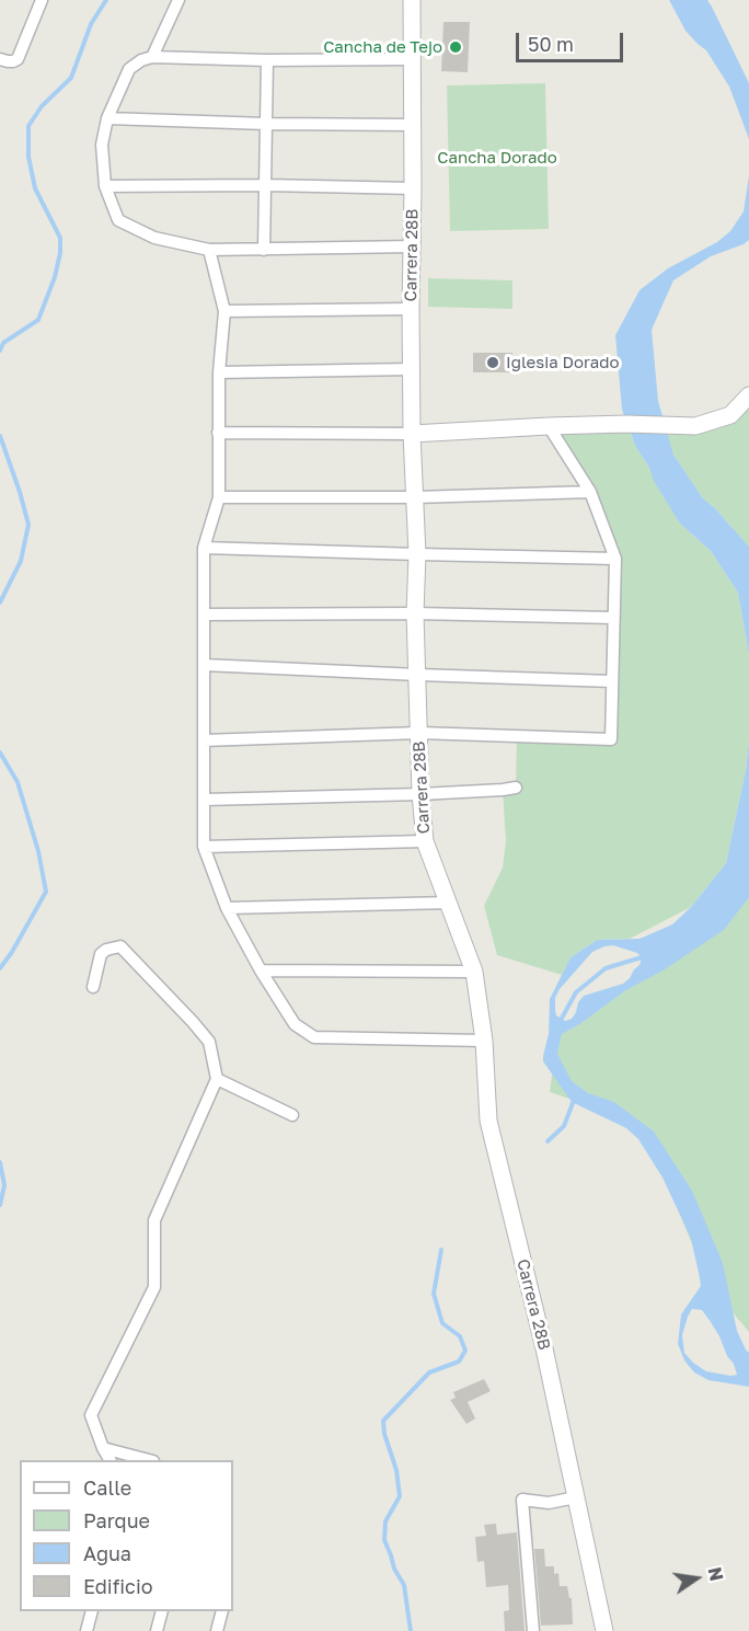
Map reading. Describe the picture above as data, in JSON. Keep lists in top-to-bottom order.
{
  "streets": {
    "street": ["Carrera 28B"]
  },
  "parks": ["Cancha Dorado"],
  "places": ["Cancha de Tejo", "Iglesia Dorado"],
  "legend": [
    "Calle",
    "Parque",
    "Agua",
    "Edificio"
  ],
  "scale_bar": "50 m",
  "north": "right"
}
